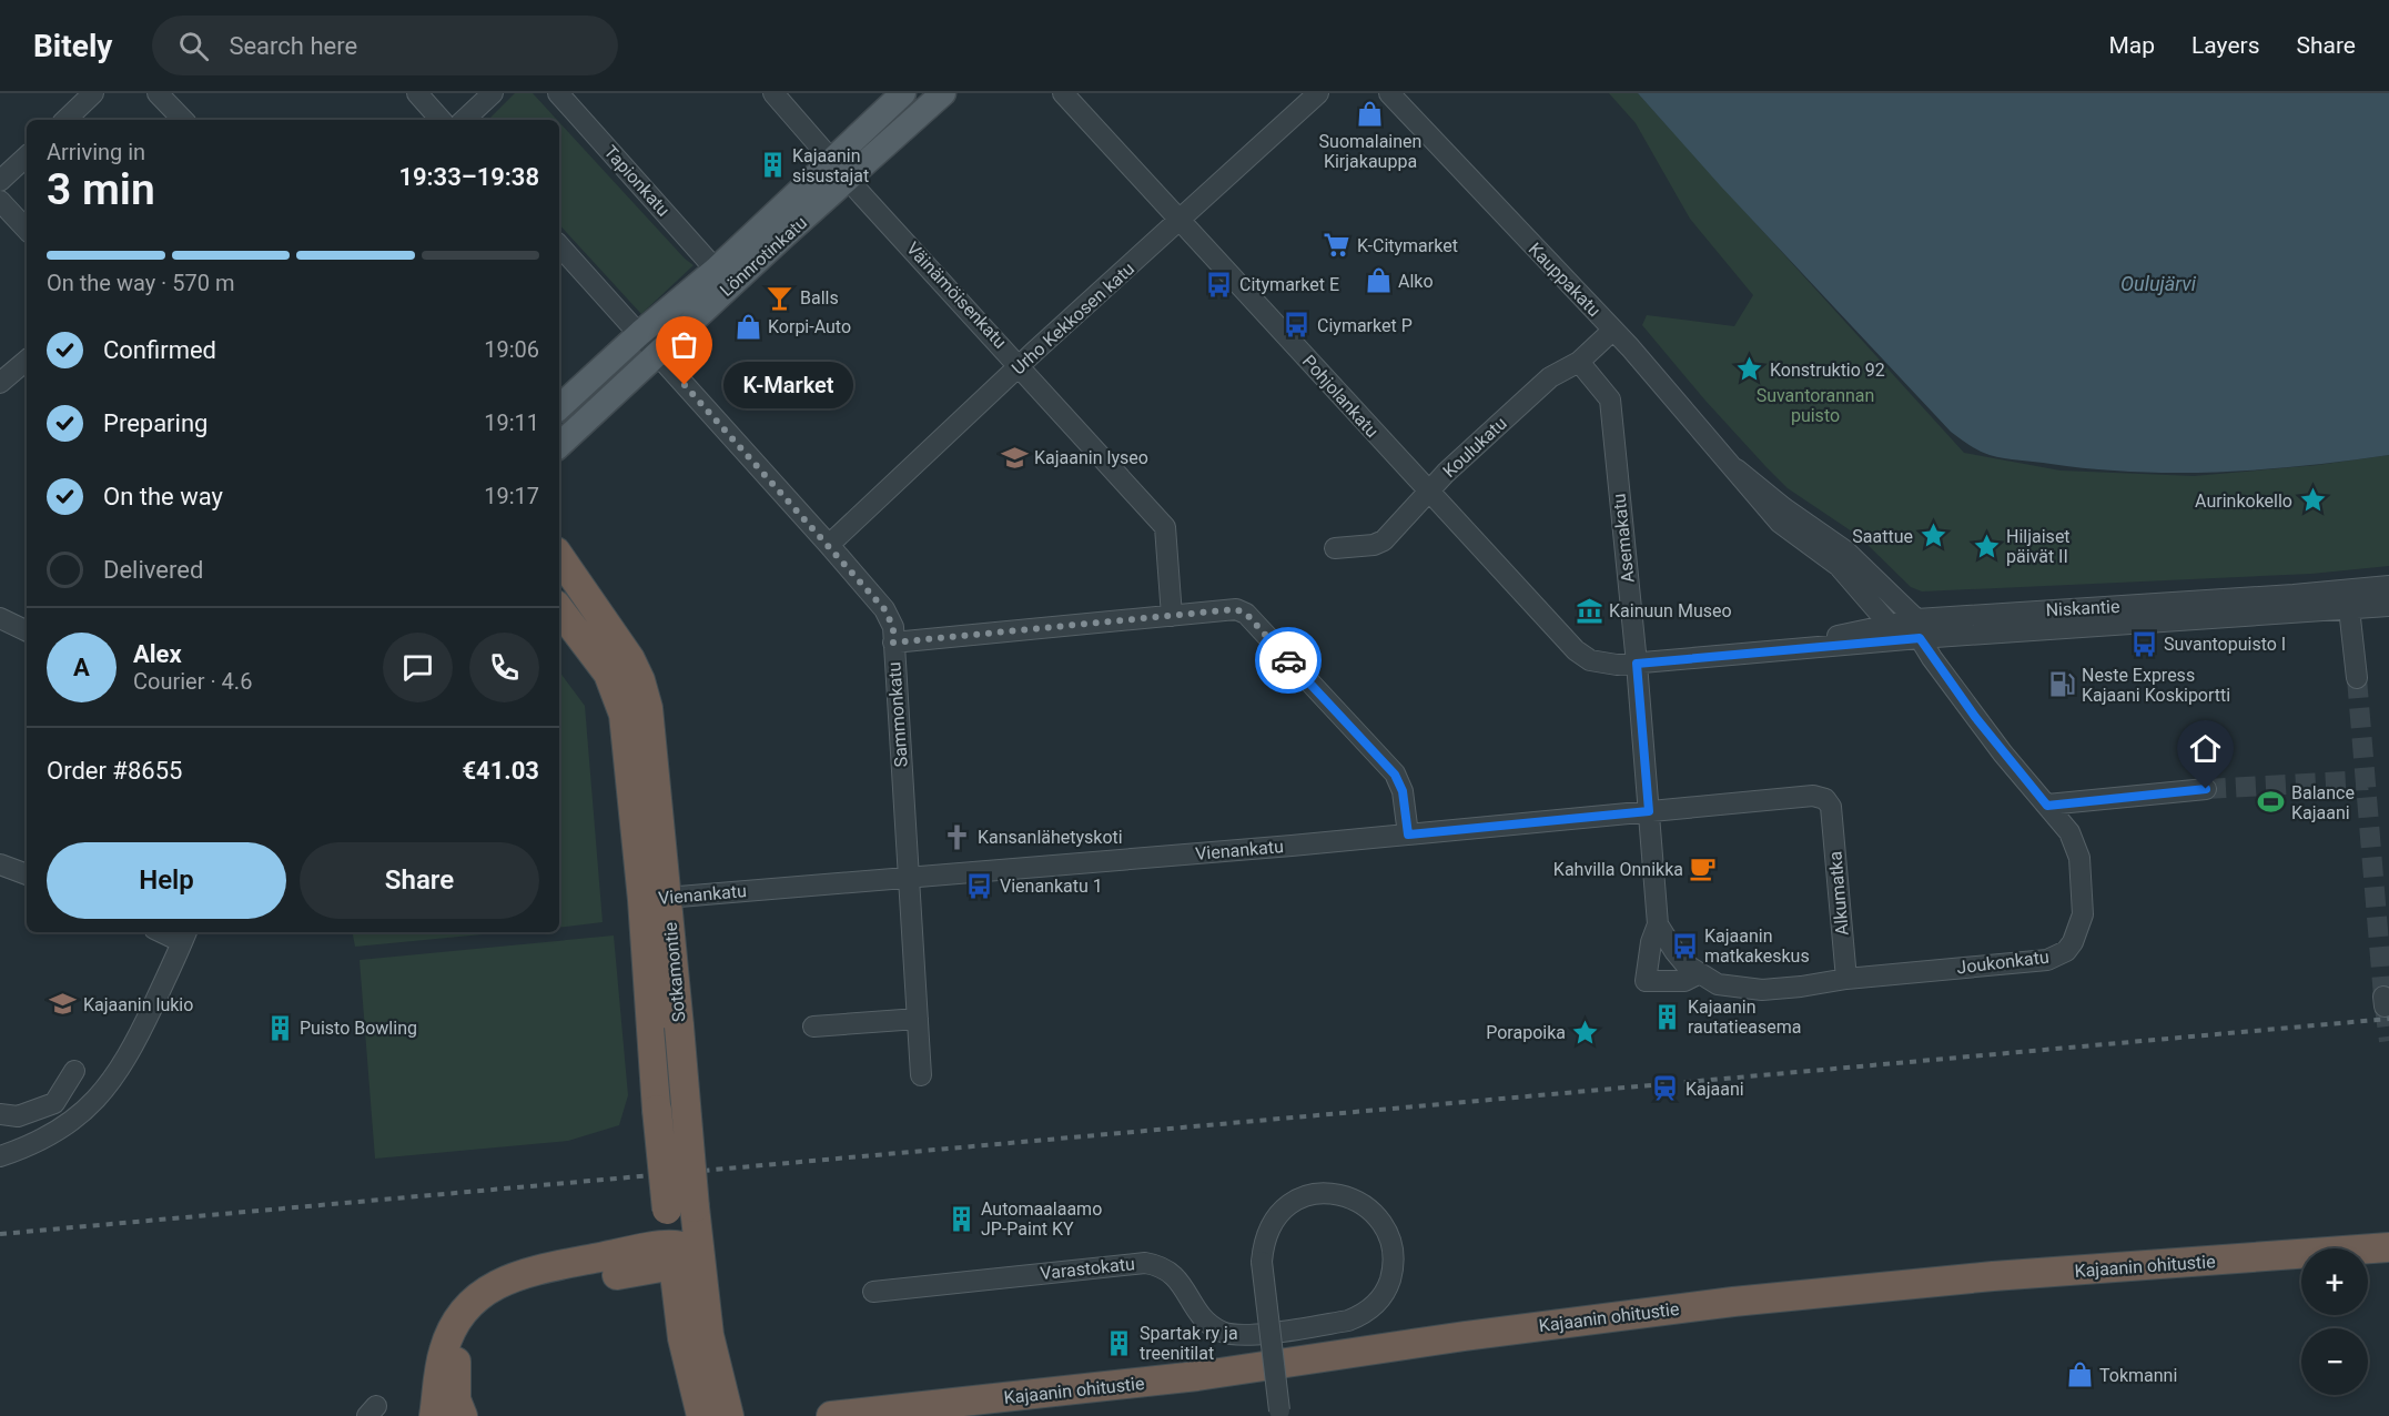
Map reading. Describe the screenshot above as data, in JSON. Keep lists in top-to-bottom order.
{
  "streets": {
    "highway": ["Sotkamontie", "Kajaanin ohitustie"],
    "main road": ["Lönnrotinkatu"],
    "street": [
      "Tapionkatu",
      "Kauppakatu",
      "Väinämöisenkatu",
      "Urho Kekkosen katu",
      "Pohjolankatu",
      "Koulukatu",
      "Asemakatu",
      "Niskantie",
      "Sammonkatu",
      "Vienankatu",
      "Alkumatka",
      "Joukonkatu",
      "Varastokatu"
    ]
  },
  "crossings": [
    ["Tapionkatu", "Lönnrotinkatu"],
    ["Lönnrotinkatu", "Väinämöisenkatu"],
    ["Lönnrotinkatu", "Sammonkatu"],
    ["Kauppakatu", "Koulukatu"],
    ["Kauppakatu", "Niskantie"],
    ["Kauppakatu", "Joukonkatu"],
    ["Väinämöisenkatu", "Urho Kekkosen katu"],
    ["Urho Kekkosen katu", "Pohjolankatu"],
    ["Urho Kekkosen katu", "Sammonkatu"],
    ["Pohjolankatu", "Koulukatu"],
    ["Pohjolankatu", "Asemakatu"],
    ["Pohjolankatu", "Niskantie"],
    ["Koulukatu", "Asemakatu"],
    ["Asemakatu", "Niskantie"],
    ["Asemakatu", "Vienankatu"],
    ["Asemakatu", "Alkumatka"],
    ["Asemakatu", "Joukonkatu"],
    ["Niskantie", "Joukonkatu"],
    ["Sammonkatu", "Vienankatu"],
    ["Vienankatu", "Alkumatka"],
    ["Vienankatu", "Sotkamontie"],
    ["Alkumatka", "Joukonkatu"]
  ],
  "water": ["Oulujärvi"],
  "parks": ["Suvantorannan puisto"],
  "places": {
    "shop": [
      "Suomalainen Kirjakauppa",
      "Alko",
      "Korpi-Auto",
      "Tokmanni"
    ],
    "building": [
      "Kajaanin sisustajat",
      "Kajaanin rautatieasema",
      "Puisto Bowling",
      "Automaalaamo JP-Paint KY",
      "Spartak ry ja treenitilat"
    ],
    "supermarket": ["K-Citymarket"],
    "bus stop": [
      "Citymarket E",
      "Ciymarket P",
      "Suvantopuisto I",
      "Vienankatu 1",
      "Kajaanin matkakeskus"
    ],
    "bar": ["Balls"],
    "place": [
      "Konstruktio 92",
      "Aurinkokello",
      "Saattue",
      "Hiljaiset päivät II",
      "Porapoika"
    ],
    "other": ["K-Market"],
    "school or university": ["Kajaanin lyseo", "Kajaanin lukio"],
    "museum": ["Kainuun Museo"],
    "fuel station": ["Neste Express Kajaani Koskiportti"],
    "sports": ["Balance Kajaani"],
    "church": ["Kansanlähetyskoti"],
    "cafe": ["Kahvilla Onnikka"],
    "station": ["Kajaani"]
  },
  "page": {
    "header": "Bitely",
    "search": "Search here",
    "nav": ["Map", "Layers", "Share"],
    "heading": ["3 min", "Arriving in", "19:33–19:38"],
    "panel": [
      "Alex",
      "Courier · 4.6",
      "Order #8655",
      "€41.03"
    ],
    "bar": "On the way · 570 m",
    "list": [
      ["Confirmed", "19:06"],
      ["Preparing", "19:11"],
      ["On the way", "19:17"],
      "Delivered"
    ],
    "bubble": "K-Market",
    "round": "A",
    "buttons": ["Help", "Share"],
    "map_buttons": ["+", "−"]
  }
}
